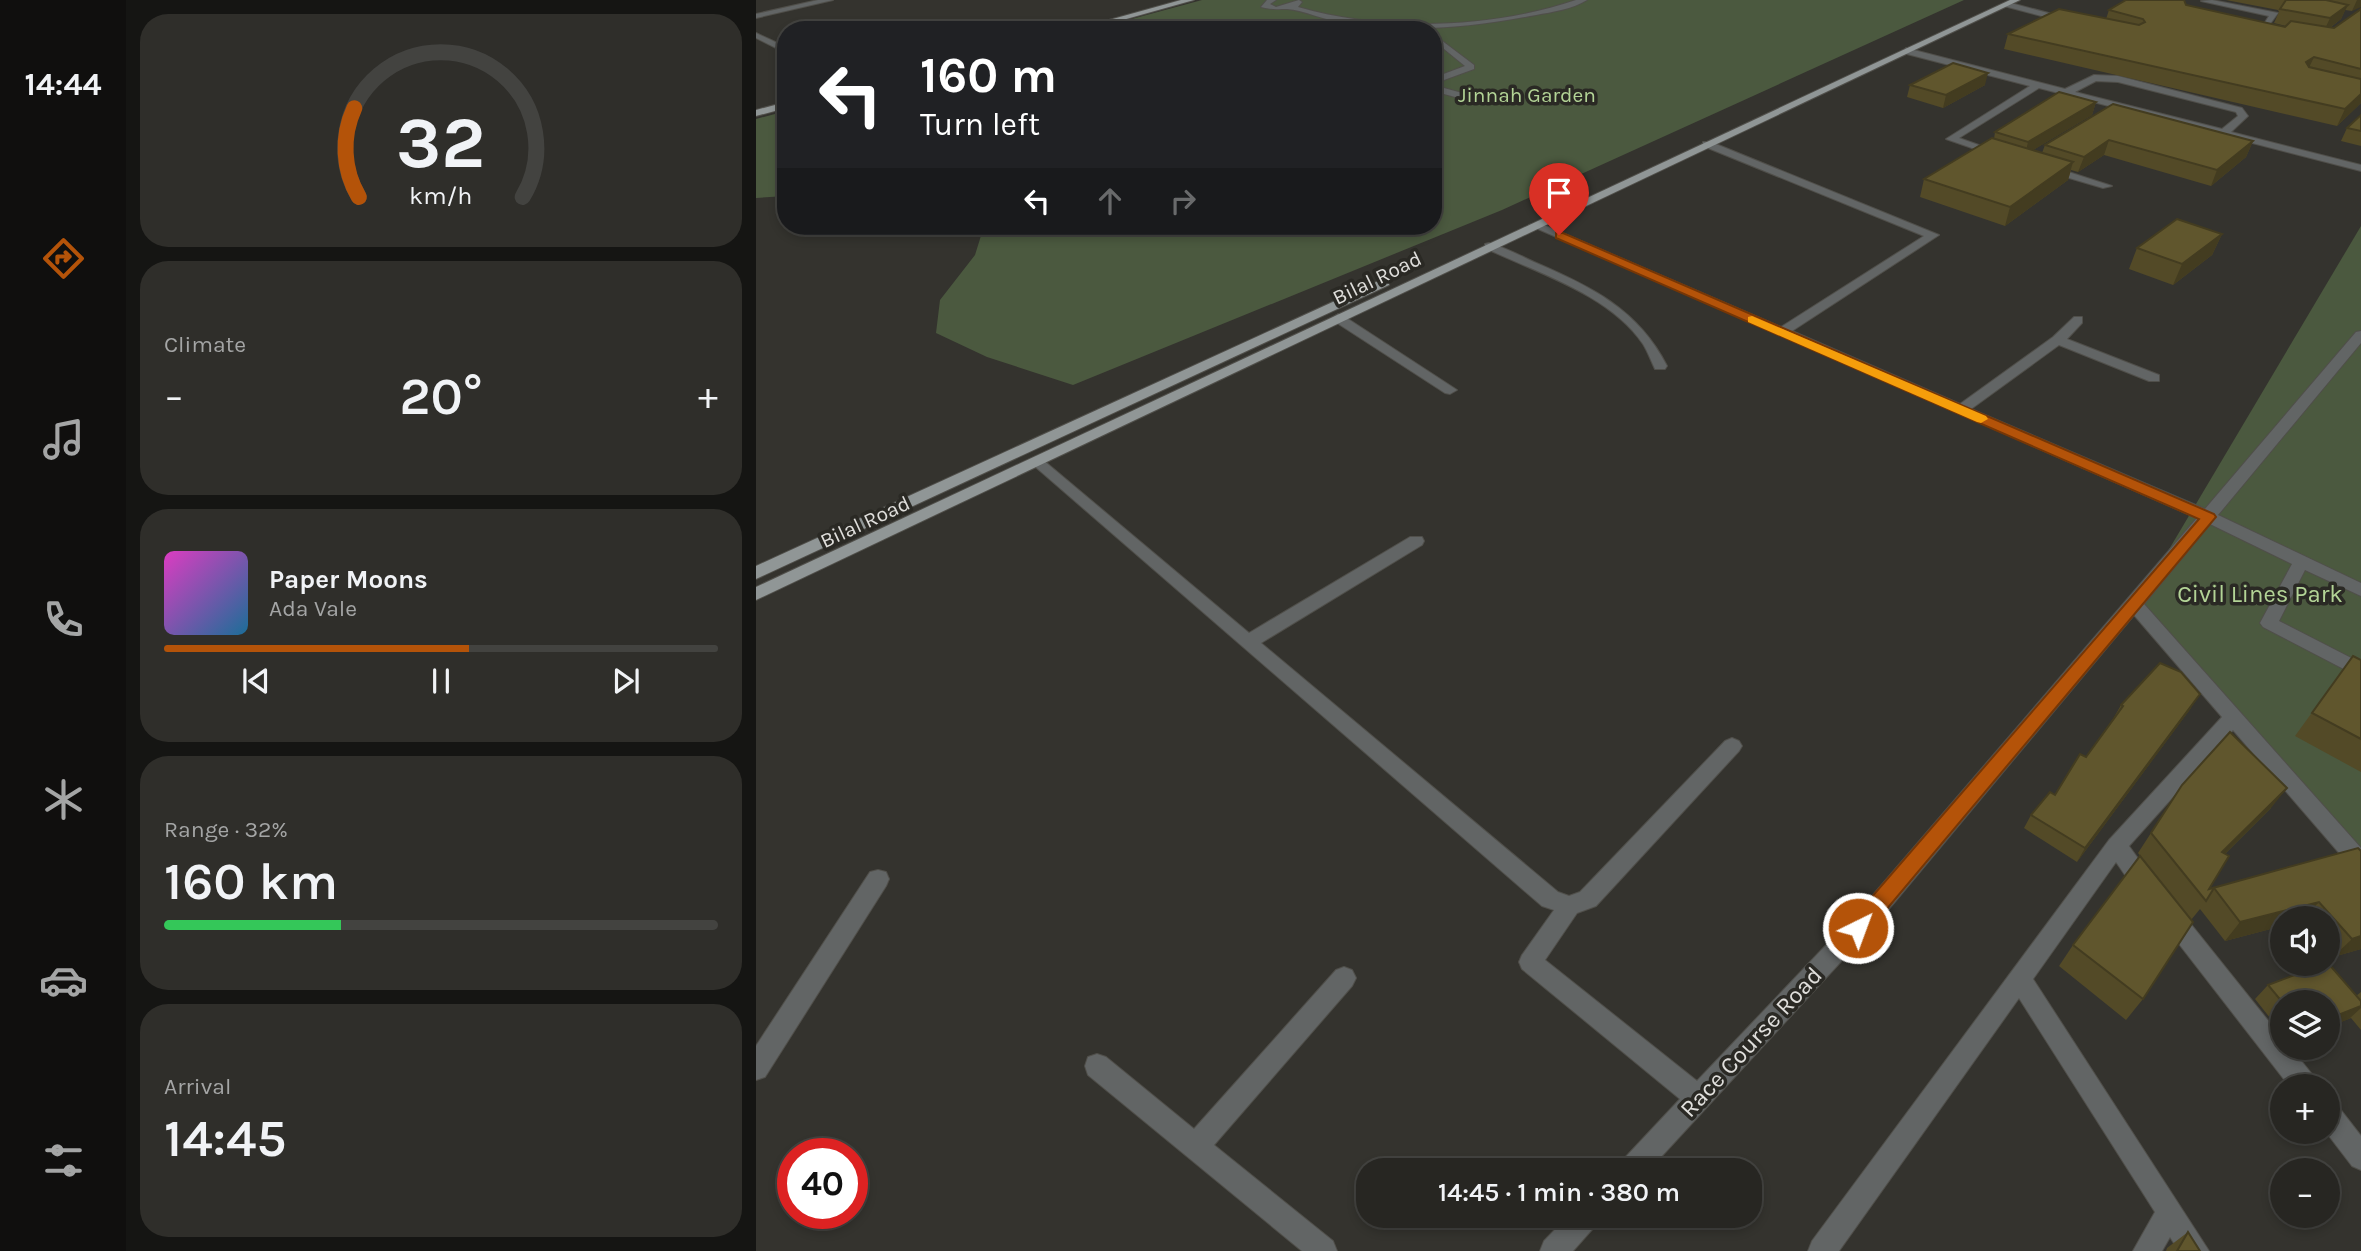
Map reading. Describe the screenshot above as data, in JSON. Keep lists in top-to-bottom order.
{
  "streets": {
    "main road": ["Bilal Road"],
    "street": ["Race Course Road"]
  },
  "parks": ["Jinnah Garden", "Civil Lines Park"],
  "page": {
    "tabs": "14:44",
    "turn": ["160 m", "Turn left"],
    "tile": [
      "Climate",
      ["Range · 32%", "160 km"],
      ["Arrival", "14:45"]
    ],
    "heat": ["−", "20°", "+"],
    "song": ["Paper Moons", "Ada Vale"],
    "map_buttons": ["+", "−"],
    "limit": "40",
    "trip": "14:45 · 1 min · 380 m",
    "gauge": ["32", "km/h"]
  }
}
